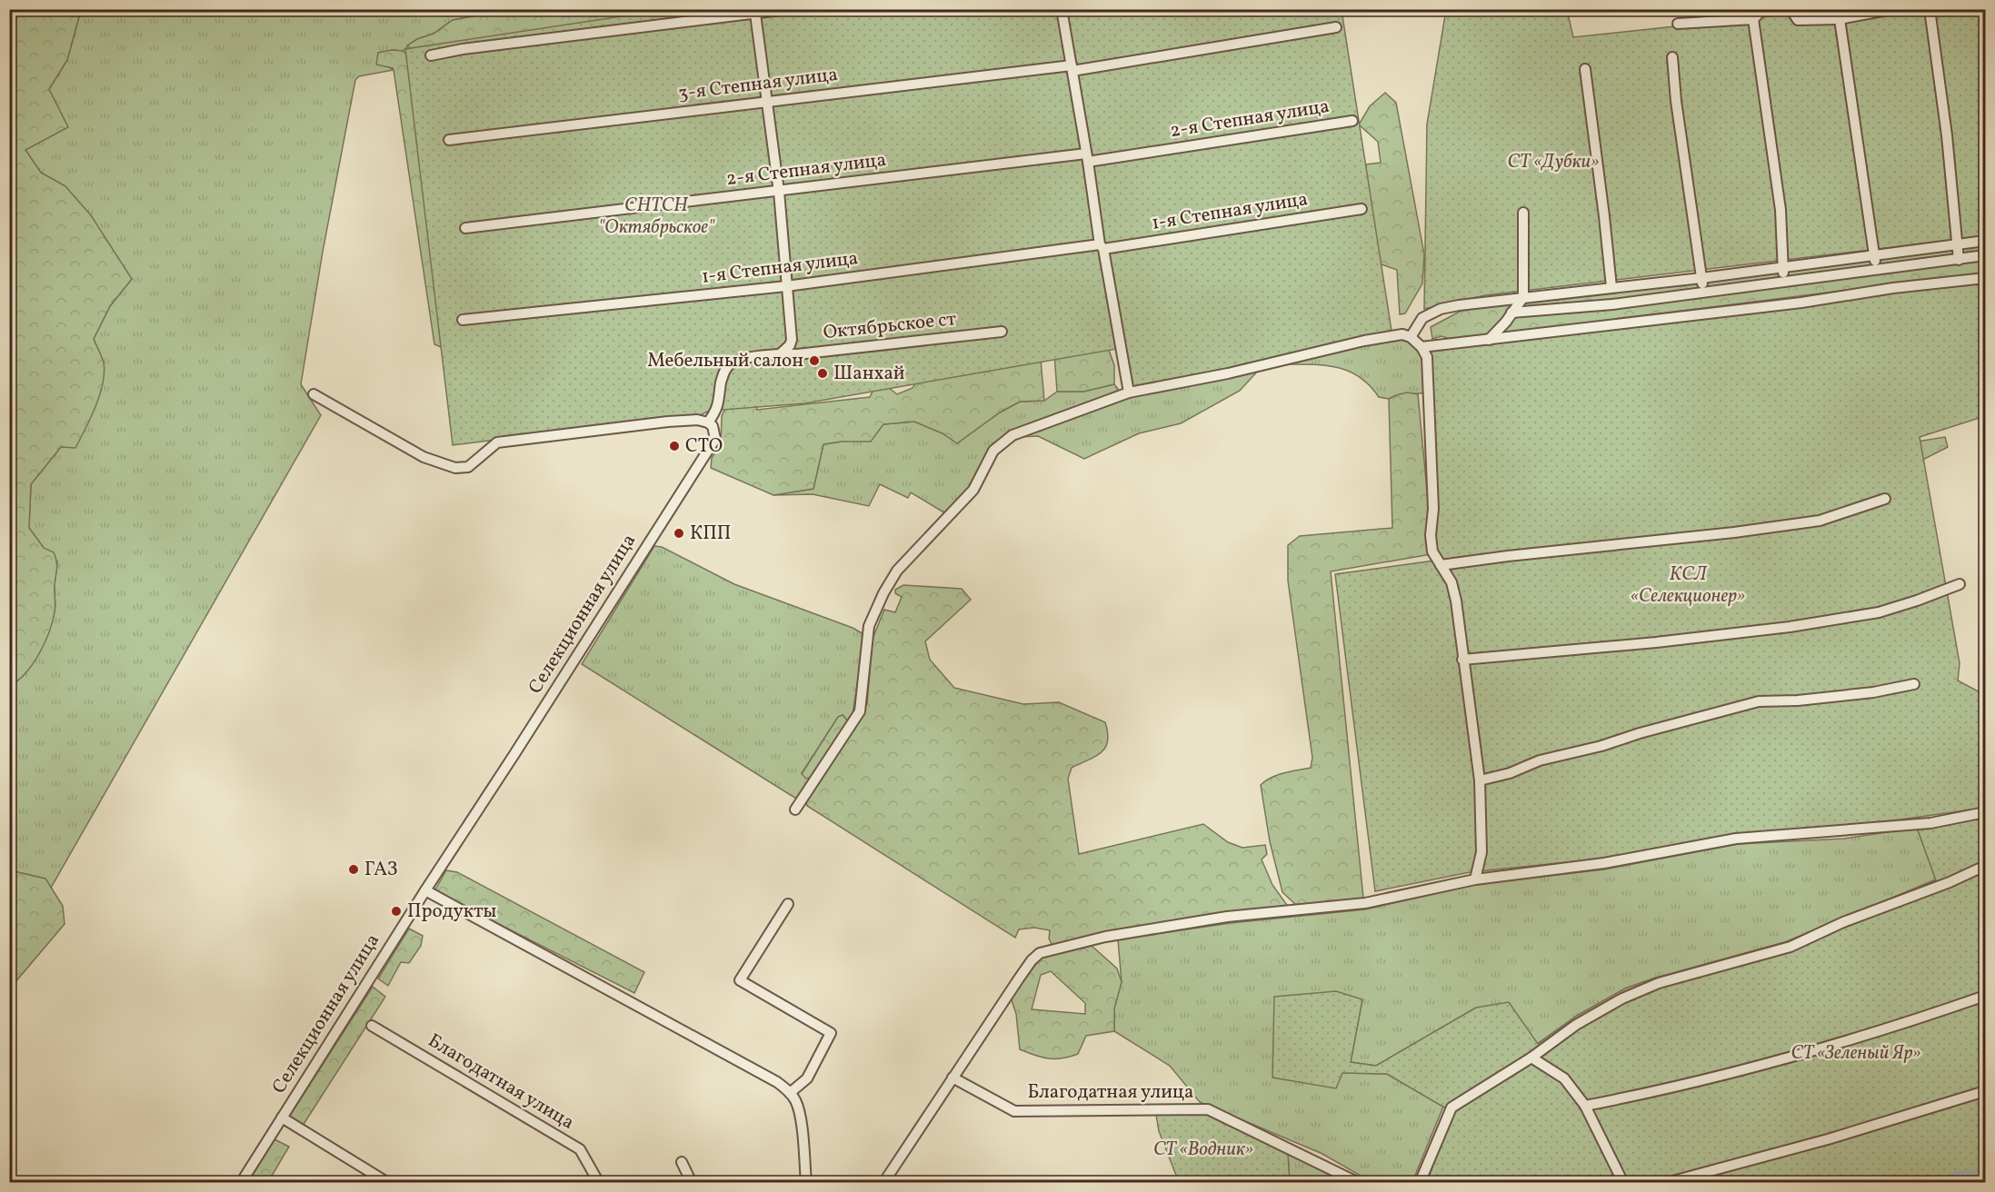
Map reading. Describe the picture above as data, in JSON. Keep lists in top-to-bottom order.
{
  "streets": {
    "street": [
      "3-я Степная улица",
      "2-я Степная улица",
      "1-я Степная улица",
      "Октябрьское ст",
      "Селекционная улица",
      "Благодатная улица"
    ]
  },
  "crossings": [
    ["Октябрьское ст", "Селекционная улица"]
  ],
  "parks": [
    "СТ «Дубки»",
    "СНТСН \"Октябрьское\"",
    "КСЛ «Селекционер»",
    "СТ «Зеленый Яр»",
    "СТ «Водник»"
  ],
  "places": [
    "Мебельный салон",
    "Шанхай",
    "СТО",
    "КПП",
    "ГАЗ",
    "Продукты"
  ]
}
